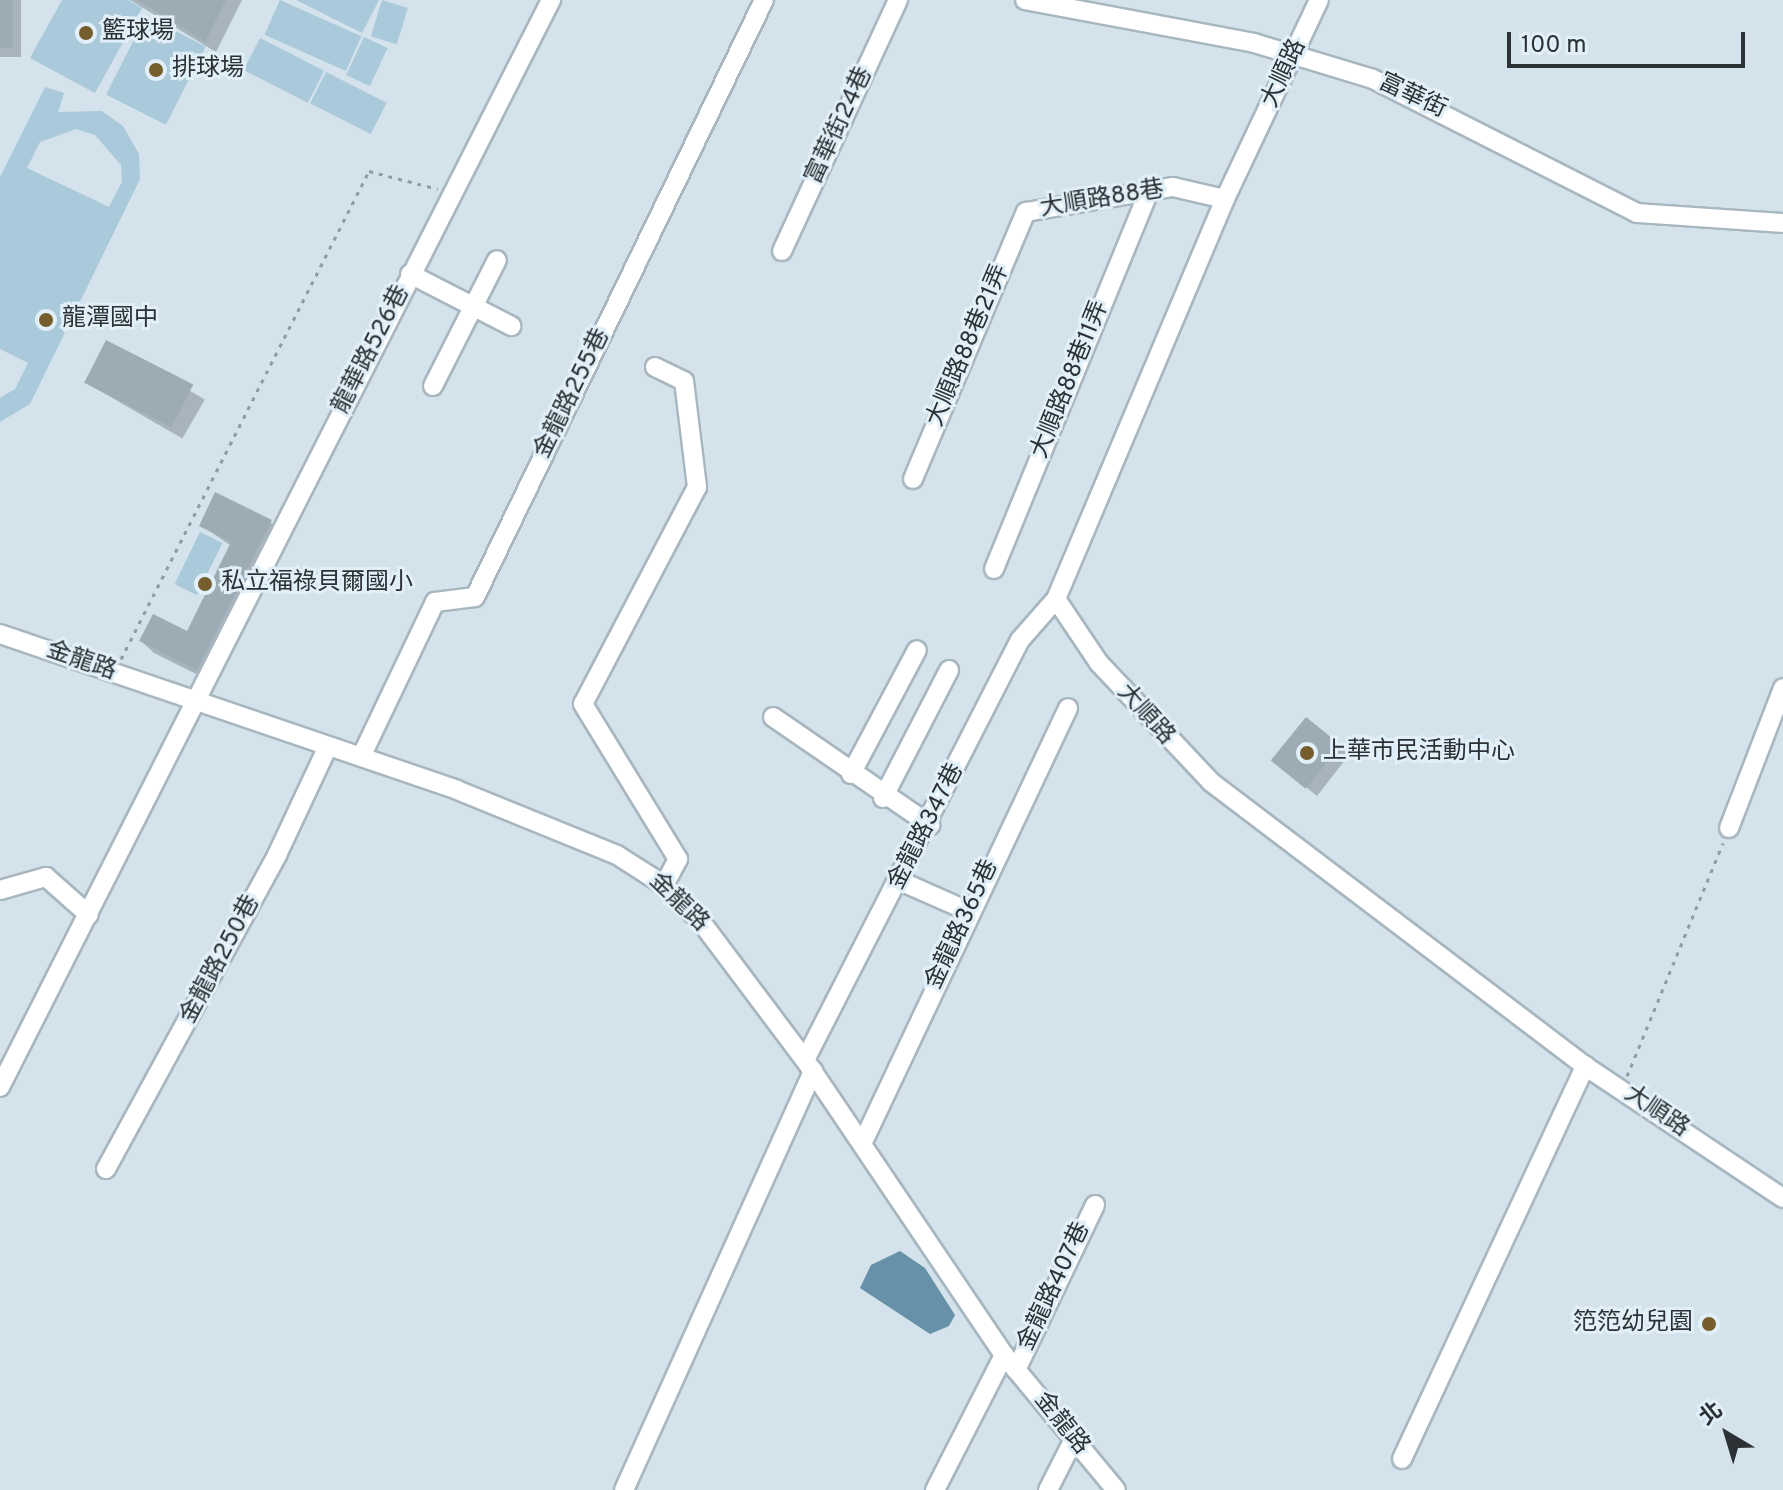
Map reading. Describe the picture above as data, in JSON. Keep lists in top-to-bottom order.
{
  "streets": {
    "street": [
      "大順路",
      "富華街",
      "富華街24巷",
      "大順路88巷",
      "大順路88巷21弄",
      "龍華路526巷",
      "大順路88巷11弄",
      "金龍路255巷",
      "金龍路",
      "金龍路347巷",
      "金龍路365巷",
      "金龍路250巷",
      "金龍路407巷"
    ]
  },
  "crossings": [
    ["大順路", "富華街"],
    ["大順路", "大順路88巷"],
    ["大順路", "金龍路347巷"],
    ["大順路88巷", "大順路88巷21弄"],
    ["大順路88巷", "大順路88巷11弄"],
    ["龍華路526巷", "金龍路"],
    ["金龍路255巷", "金龍路"],
    ["金龍路", "金龍路347巷"],
    ["金龍路", "金龍路365巷"],
    ["金龍路", "金龍路250巷"],
    ["金龍路", "金龍路407巷"]
  ],
  "places": [
    "籃球場",
    "排球場",
    "龍潭國中",
    "私立福祿貝爾國小",
    "上華市民活動中心",
    "笵笵幼兒園"
  ],
  "scale_bar": "100 m",
  "north": "top left"
}
